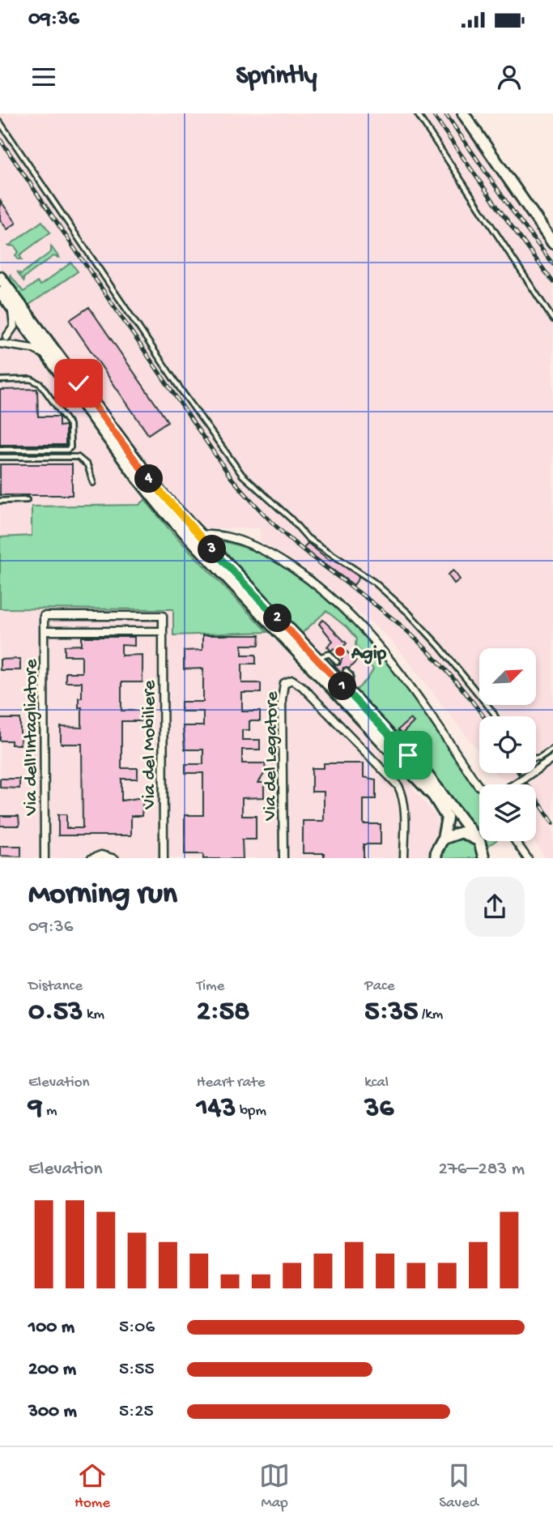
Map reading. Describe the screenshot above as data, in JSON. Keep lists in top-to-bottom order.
{
  "streets": {
    "street": ["Via dell'Intagliatore", "Via del Mobiliere", "Via del Legatore"]
  },
  "crossings": [
    ["Via dell'Intagliatore", "Via del Mobiliere"]
  ],
  "places": ["Agip"],
  "north": "top right",
  "page": {
    "status": "09:36",
    "header": "Sprintly",
    "pins": [
      "4",
      "3",
      "2",
      "1"
    ],
    "heading": ["Morning run", "09:36"],
    "stats": [
      ["Distance", "0.53 km"],
      ["Time", "2:58"],
      ["Pace", "5:35 /km"],
      ["Elevation", "9 m"],
      ["Heart rate", "143 bpm"],
      ["kcal", "36"]
    ],
    "chart": ["Elevation", "276–283 m"],
    "list": [
      {
        "name": "100 m",
        "note": "5:06"
      },
      {
        "name": "200 m",
        "note": "5:55"
      },
      {
        "name": "300 m",
        "note": "5:25"
      }
    ],
    "tabs": ["Home", "Map", "Saved"]
  }
}
